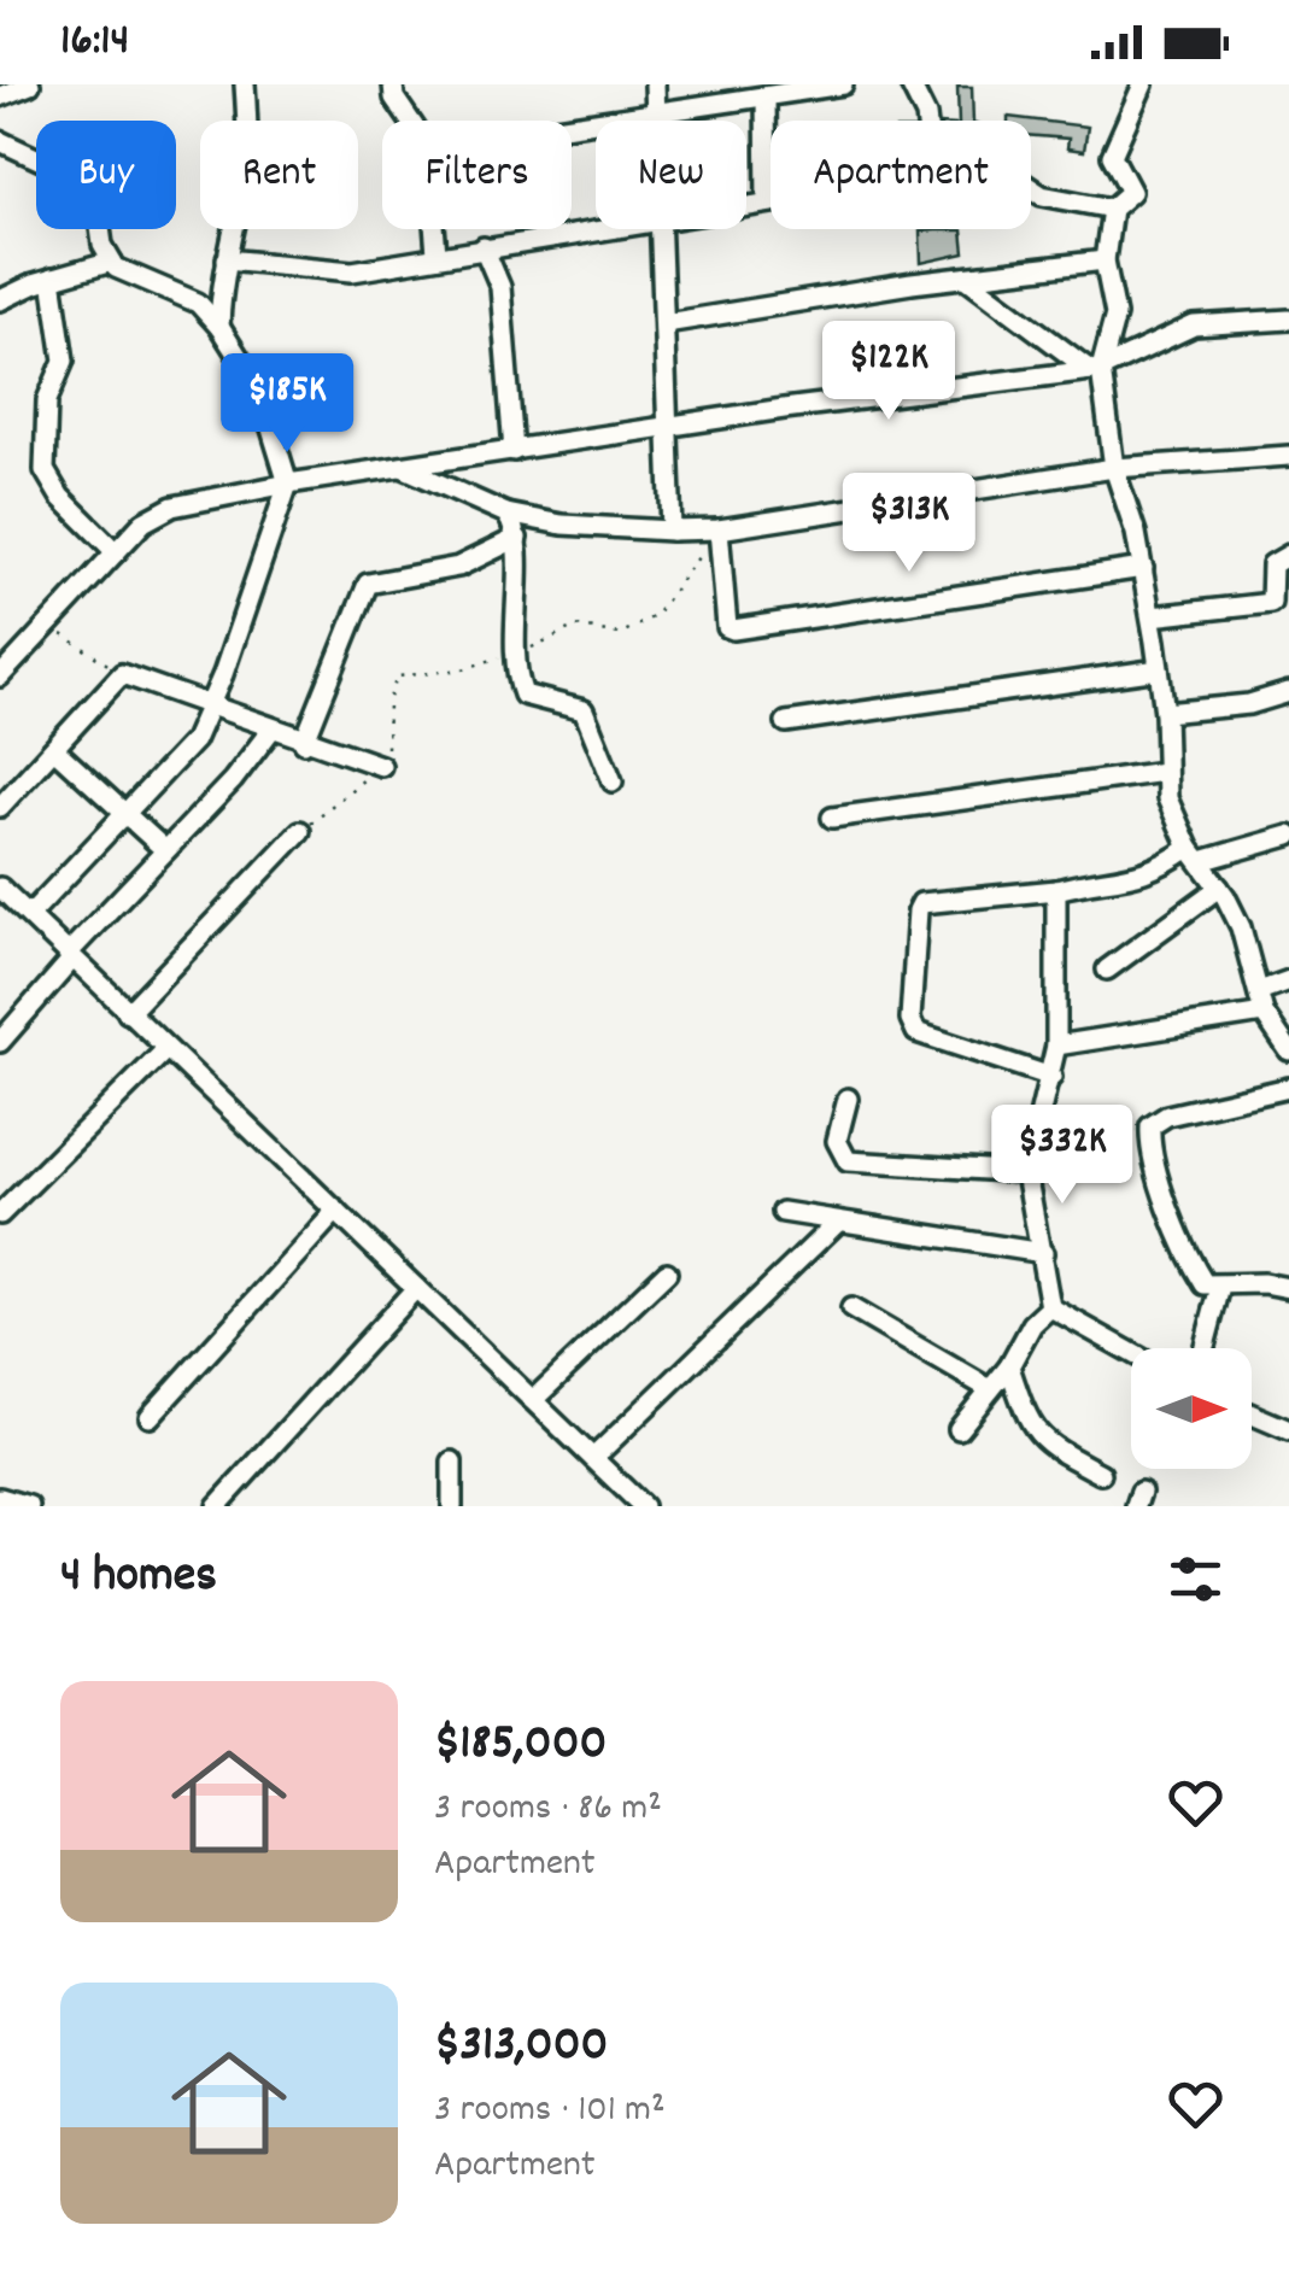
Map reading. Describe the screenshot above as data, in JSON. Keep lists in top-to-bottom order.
{
  "north": "right",
  "page": {
    "status": "16:14",
    "chip": [
      "Buy",
      "Rent",
      "Filters",
      "New",
      "Apartment"
    ],
    "price": [
      "$122K",
      "$185K",
      "$313K",
      "$332K"
    ],
    "heading": "4 homes",
    "list": [
      {
        "name": "$185,000",
        "note": "3 rooms · 86 m² · Apartment"
      },
      {
        "name": "$313,000",
        "note": "3 rooms · 101 m² · Apartment"
      }
    ]
  }
}
